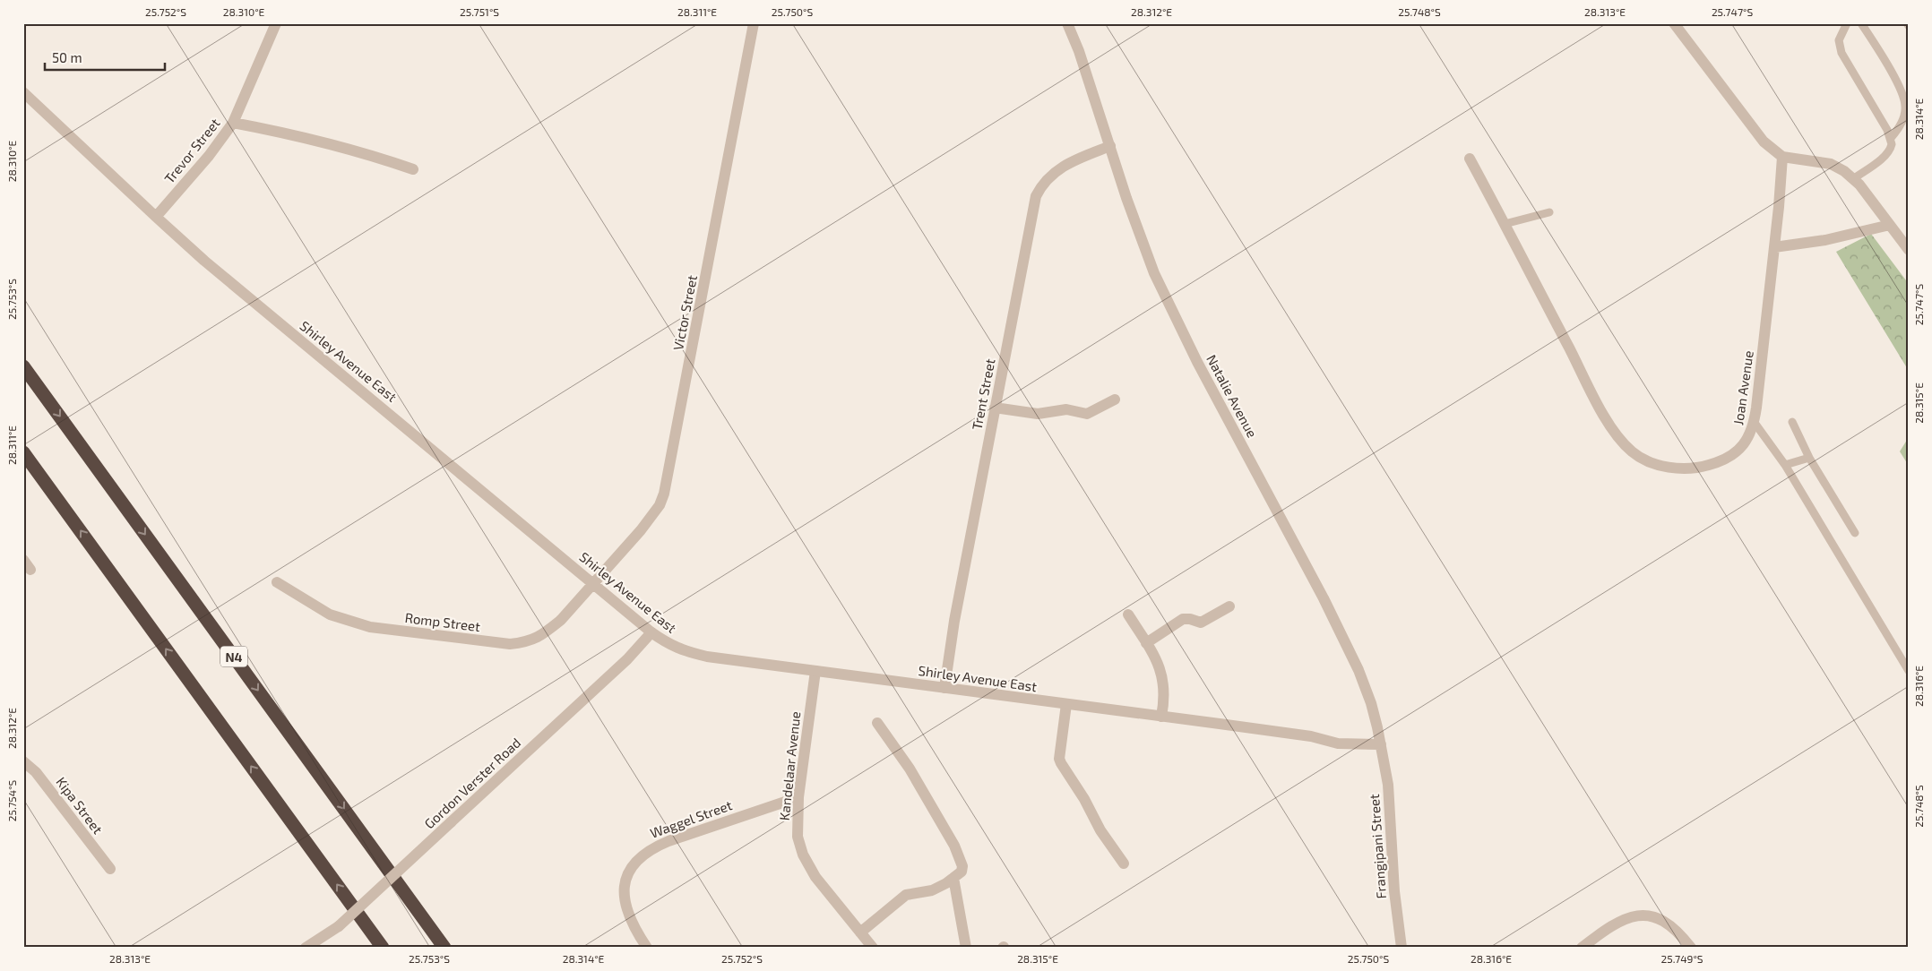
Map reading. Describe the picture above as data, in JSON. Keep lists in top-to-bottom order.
{
  "streets": {
    "highway": ["N4"],
    "street": [
      "Trevor Street",
      "Victor Street",
      "Shirley Avenue East",
      "Joan Avenue",
      "Trent Street",
      "Natalie Avenue",
      "Romp Street",
      "Kandelaar Avenue",
      "Gordon Verster Road",
      "Kipa Street",
      "Waggel Street",
      "Frangipani Street"
    ]
  },
  "crossings": [
    ["Trevor Street", "Shirley Avenue East"],
    ["Victor Street", "Shirley Avenue East"],
    ["Victor Street", "Romp Street"],
    ["Shirley Avenue East", "Trent Street"],
    ["Shirley Avenue East", "Natalie Avenue"],
    ["Shirley Avenue East", "Romp Street"],
    ["Shirley Avenue East", "Kandelaar Avenue"],
    ["Shirley Avenue East", "Gordon Verster Road"],
    ["Shirley Avenue East", "Frangipani Street"],
    ["Trent Street", "Natalie Avenue"],
    ["Natalie Avenue", "Frangipani Street"],
    ["Kandelaar Avenue", "Waggel Street"]
  ],
  "scale_bar": "50 m",
  "coordinates": [
    "25.752°S",
    "28.310°E",
    "25.751°S",
    "28.311°E",
    "25.750°S",
    "28.312°E",
    "25.748°S",
    "28.313°E",
    "25.747°S",
    "28.314°E",
    "25.753°S",
    "28.315°E",
    "28.316°E",
    "25.754°S",
    "25.749°S"
  ]
}
